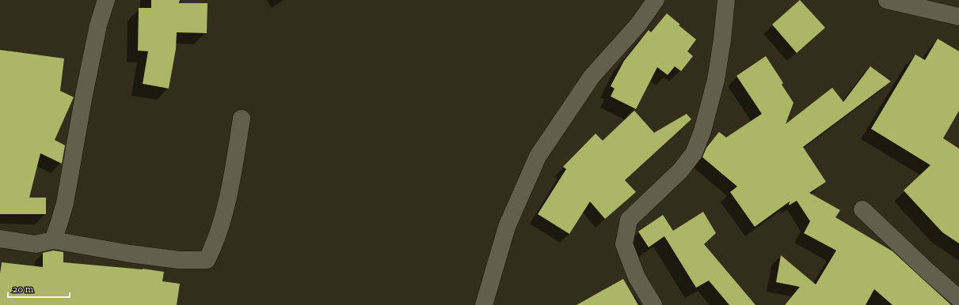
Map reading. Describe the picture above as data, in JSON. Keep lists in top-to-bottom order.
{
  "scale_bar": "20 m"
}
